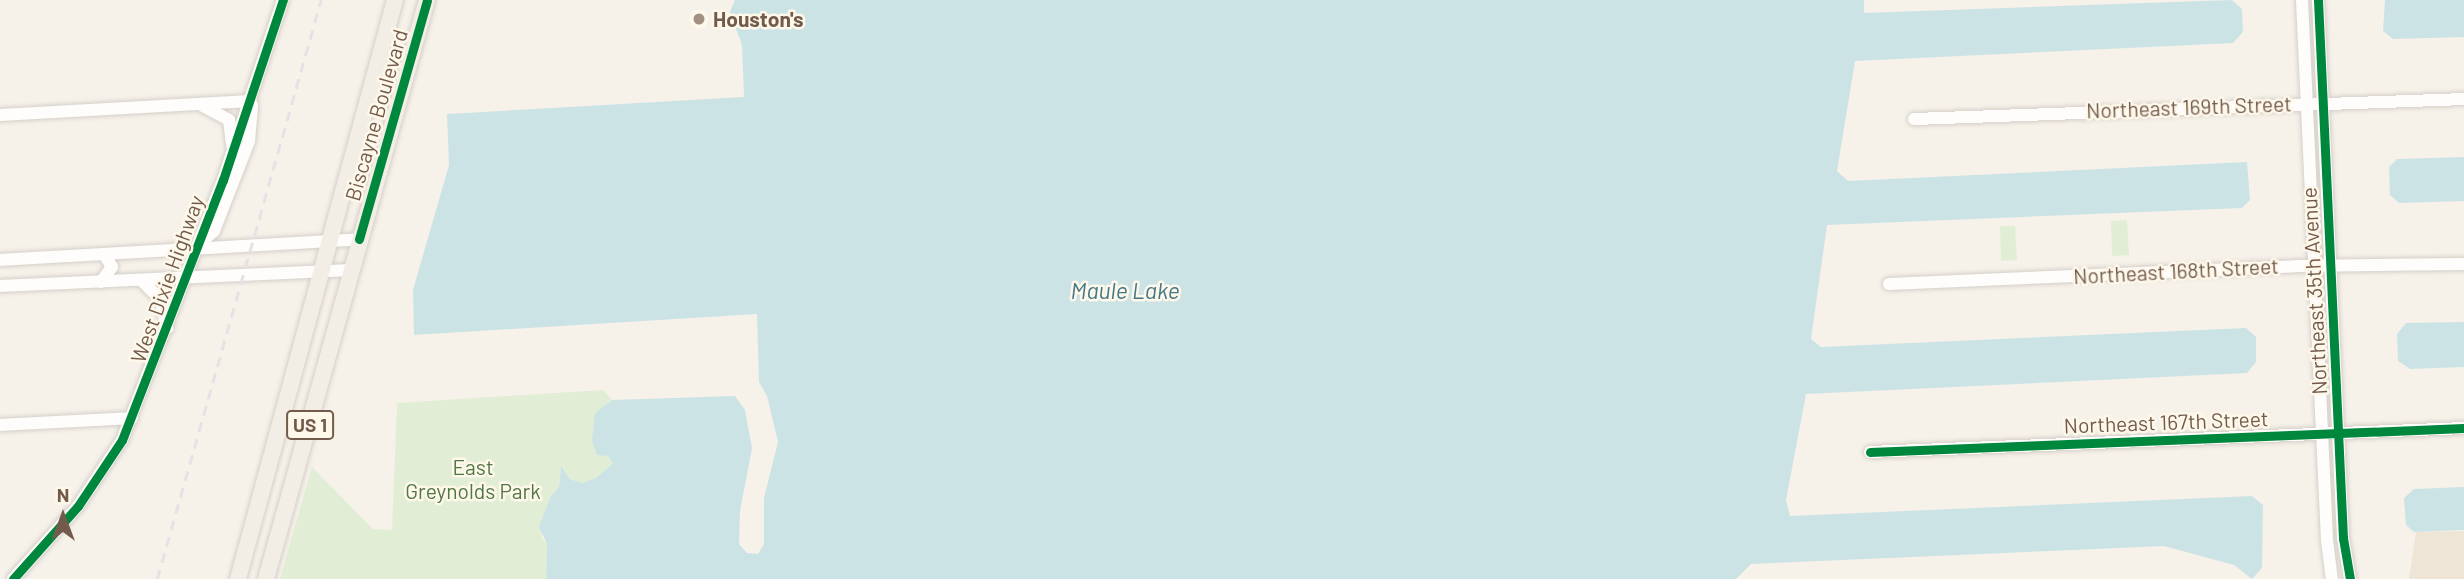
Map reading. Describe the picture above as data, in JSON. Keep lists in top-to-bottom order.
{
  "streets": {
    "main road": ["Biscayne Boulevard", "US 1"],
    "street": [
      "Northeast 169th Street",
      "Northeast 168th Street",
      "West Dixie Highway",
      "Northeast 35th Avenue",
      "Northeast 167th Street"
    ]
  },
  "crossings": [
    ["Northeast 169th Street", "Northeast 35th Avenue"],
    ["Northeast 168th Street", "Northeast 35th Avenue"],
    ["Northeast 35th Avenue", "Northeast 167th Street"]
  ],
  "water": ["Maule Lake"],
  "parks": ["East Greynolds Park"],
  "places": ["Houston's"],
  "north": "top"
}
